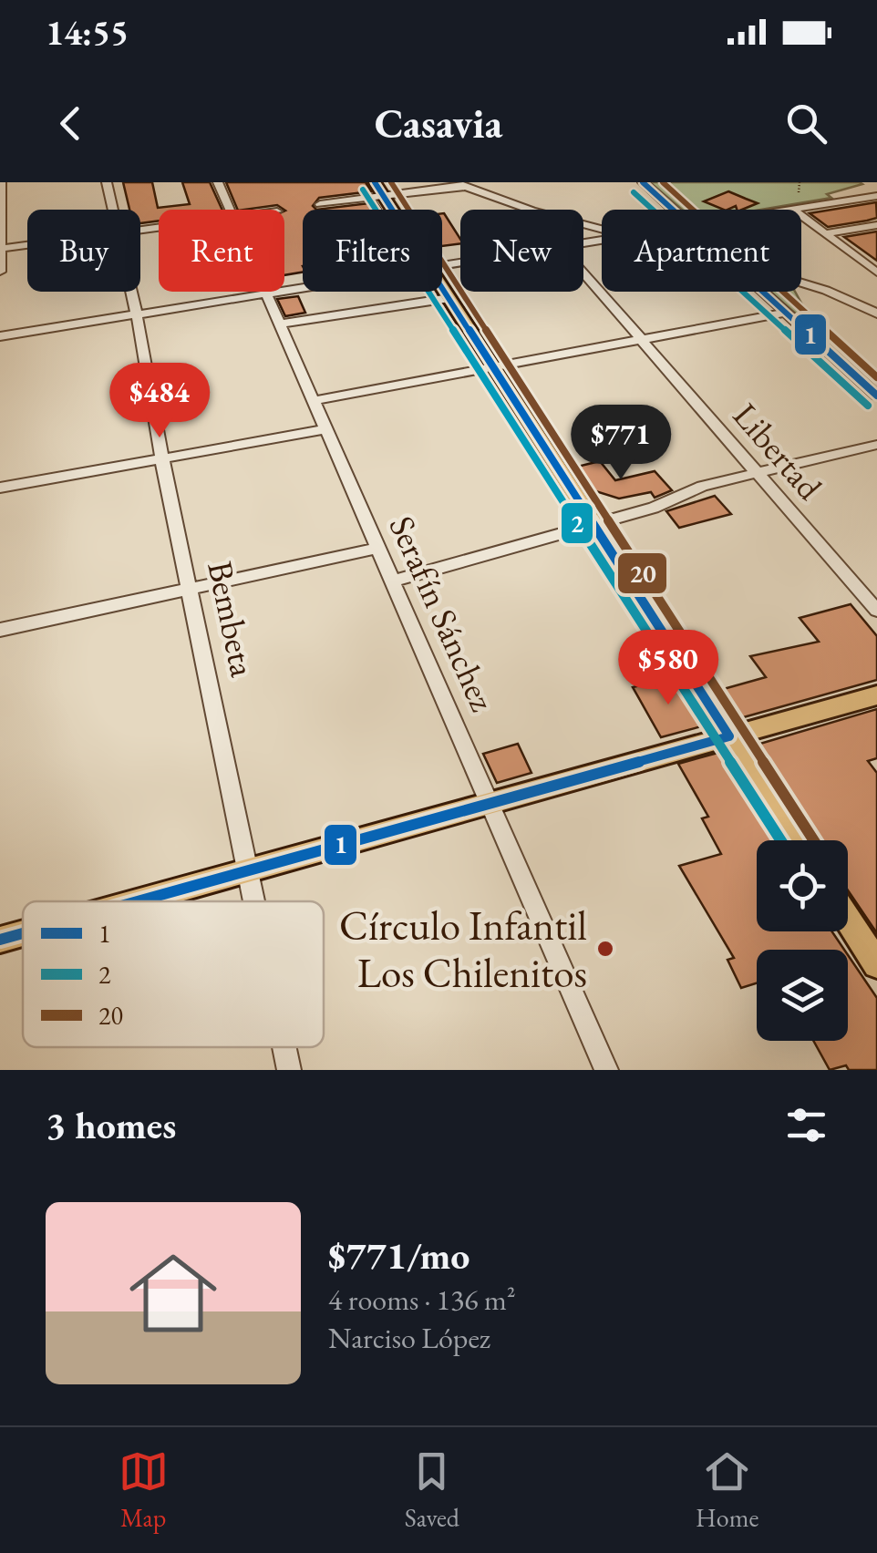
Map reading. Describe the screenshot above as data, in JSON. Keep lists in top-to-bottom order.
{
  "streets": {
    "street": ["Libertad", "Serafín Sánchez", "Bembeta"]
  },
  "places": ["Círculo Infantil Los Chilenitos"],
  "lines": ["transit line 1", "transit line 20", "transit line 2"],
  "legend": ["1", "2", "20"],
  "page": {
    "status": "14:55",
    "header": "Casavia",
    "chip": [
      "Buy",
      "Rent",
      "Filters",
      "New",
      "Apartment"
    ],
    "price": ["$484", "$771", "$580"],
    "heading": "3 homes",
    "list": [
      {
        "name": "$771/mo",
        "note": "4 rooms · 136 m² · Narciso López"
      }
    ],
    "tabs": ["Map", "Saved", "Home"]
  }
}
